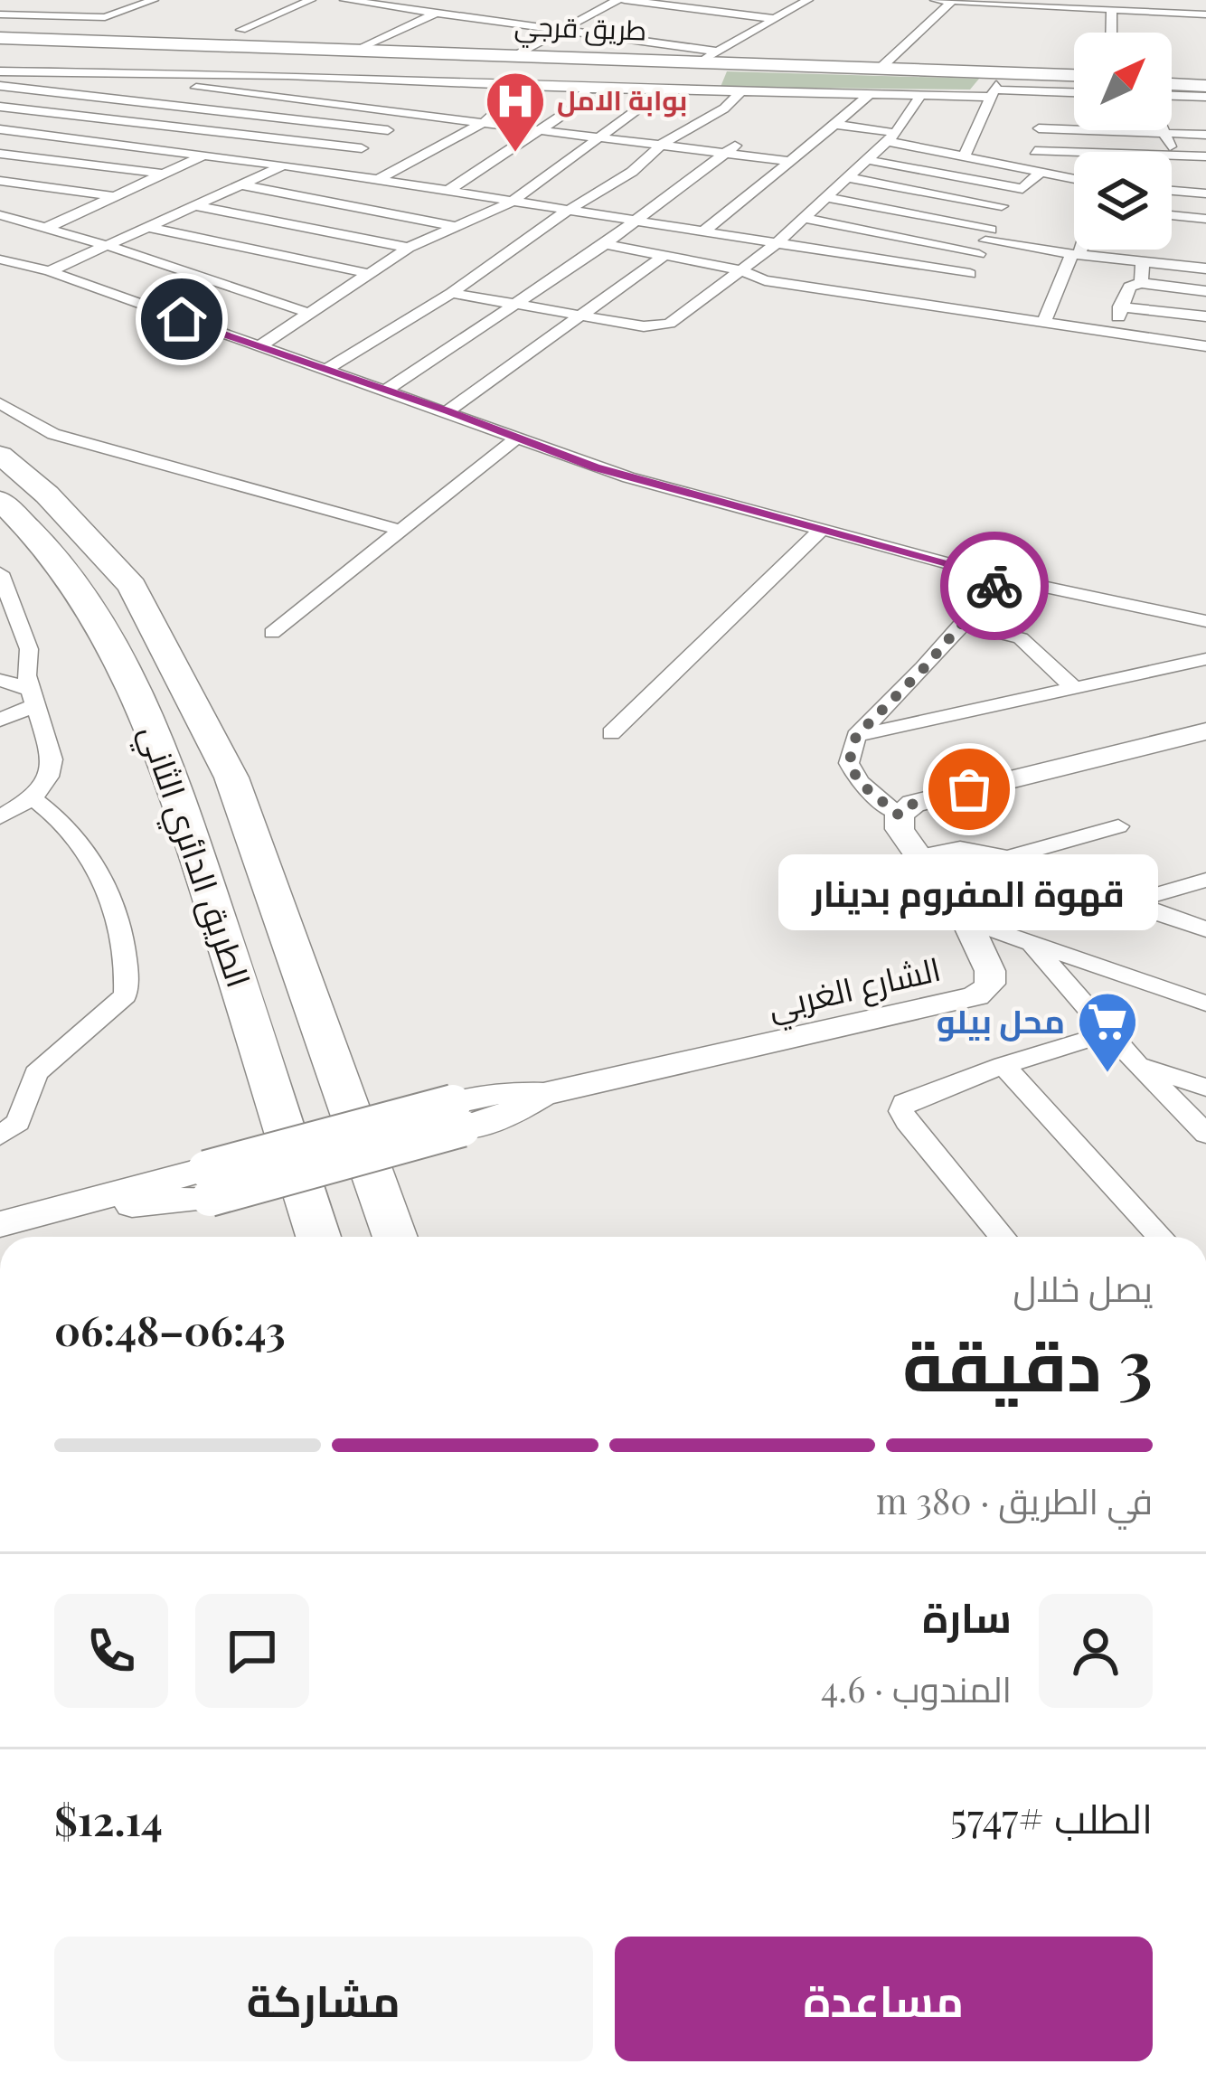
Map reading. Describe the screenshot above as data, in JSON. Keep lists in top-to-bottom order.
{
  "streets": {
    "highway": ["طريق قرجي", "الطريق الدائري الثاني"],
    "street": ["الشارع الغربي"]
  },
  "places": {
    "hospital": ["بوابة الامل"],
    "other": ["قهوة المفروم بدينار"],
    "supermarket": ["محل بيلو"]
  },
  "north": "top right",
  "page": {
    "bubble": "قهوة المفروم بدينار",
    "heading": ["3 دقيقة", "يصل خلال", "06:43–06:48"],
    "panel": [
      "سارة",
      "المندوب · 4.6",
      "الطلب #5747",
      "$12.14"
    ],
    "bar": "في الطريق · 380 m",
    "buttons": ["مساعدة", "مشاركة"]
  }
}
